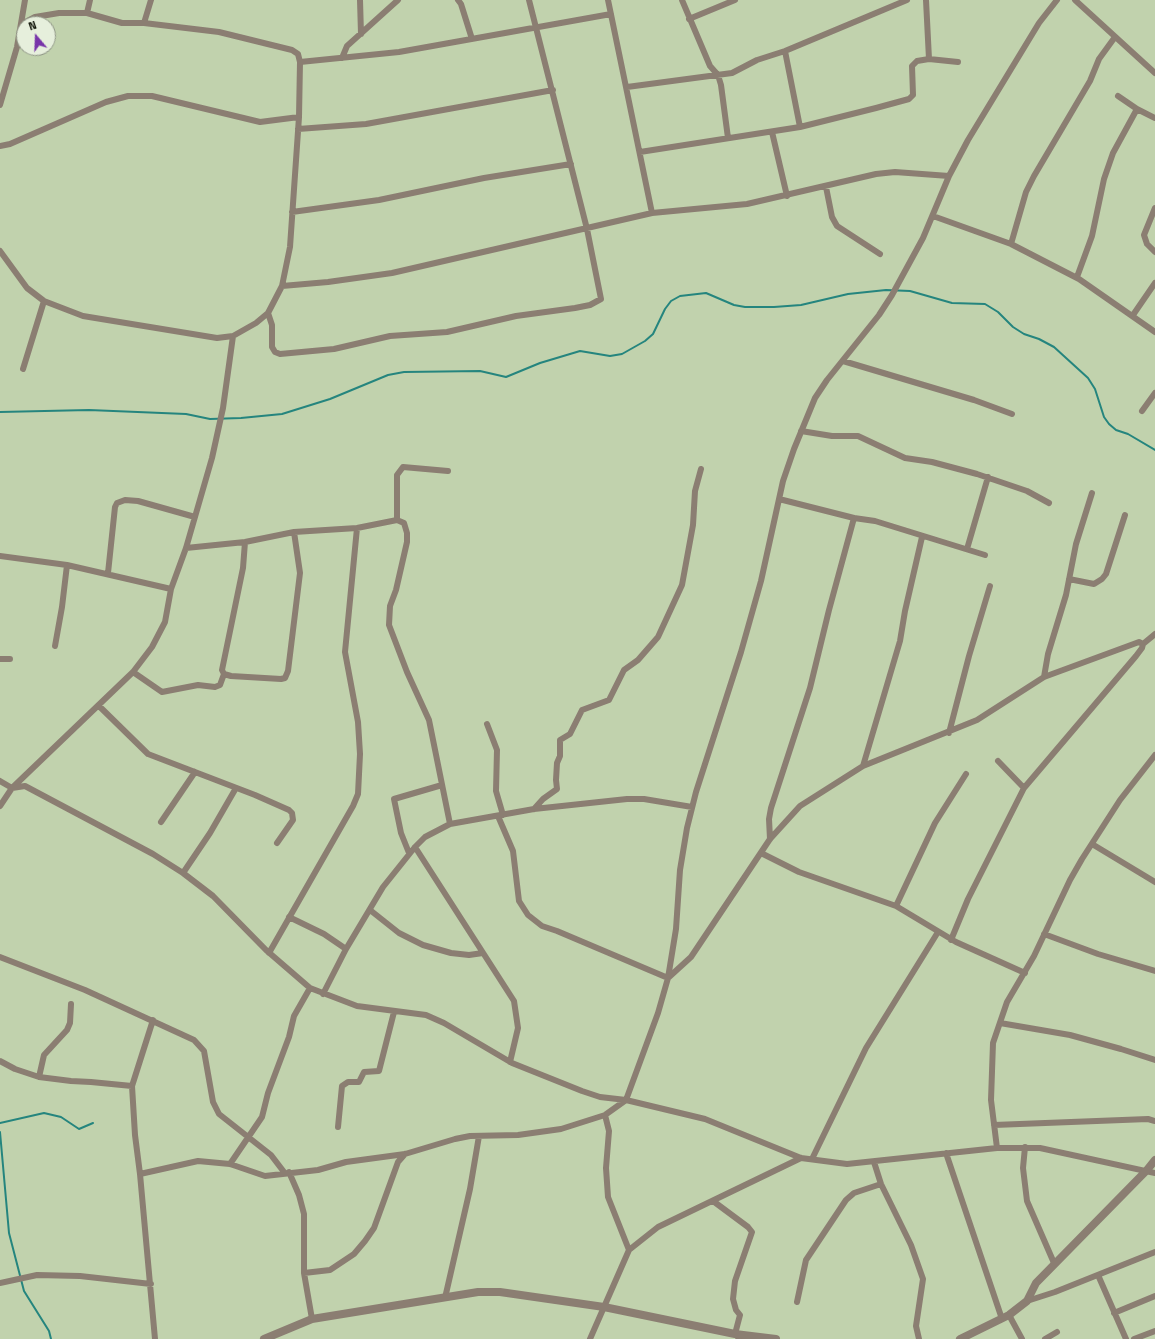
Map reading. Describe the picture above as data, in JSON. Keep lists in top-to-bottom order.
{
  "north": "top"
}
